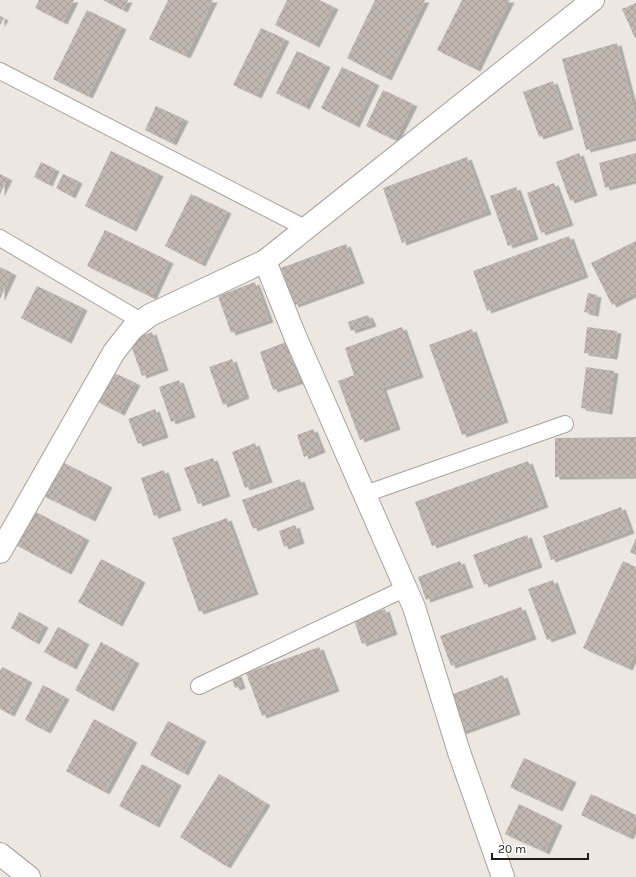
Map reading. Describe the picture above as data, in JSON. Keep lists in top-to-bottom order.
{
  "scale_bar": "20 m"
}
